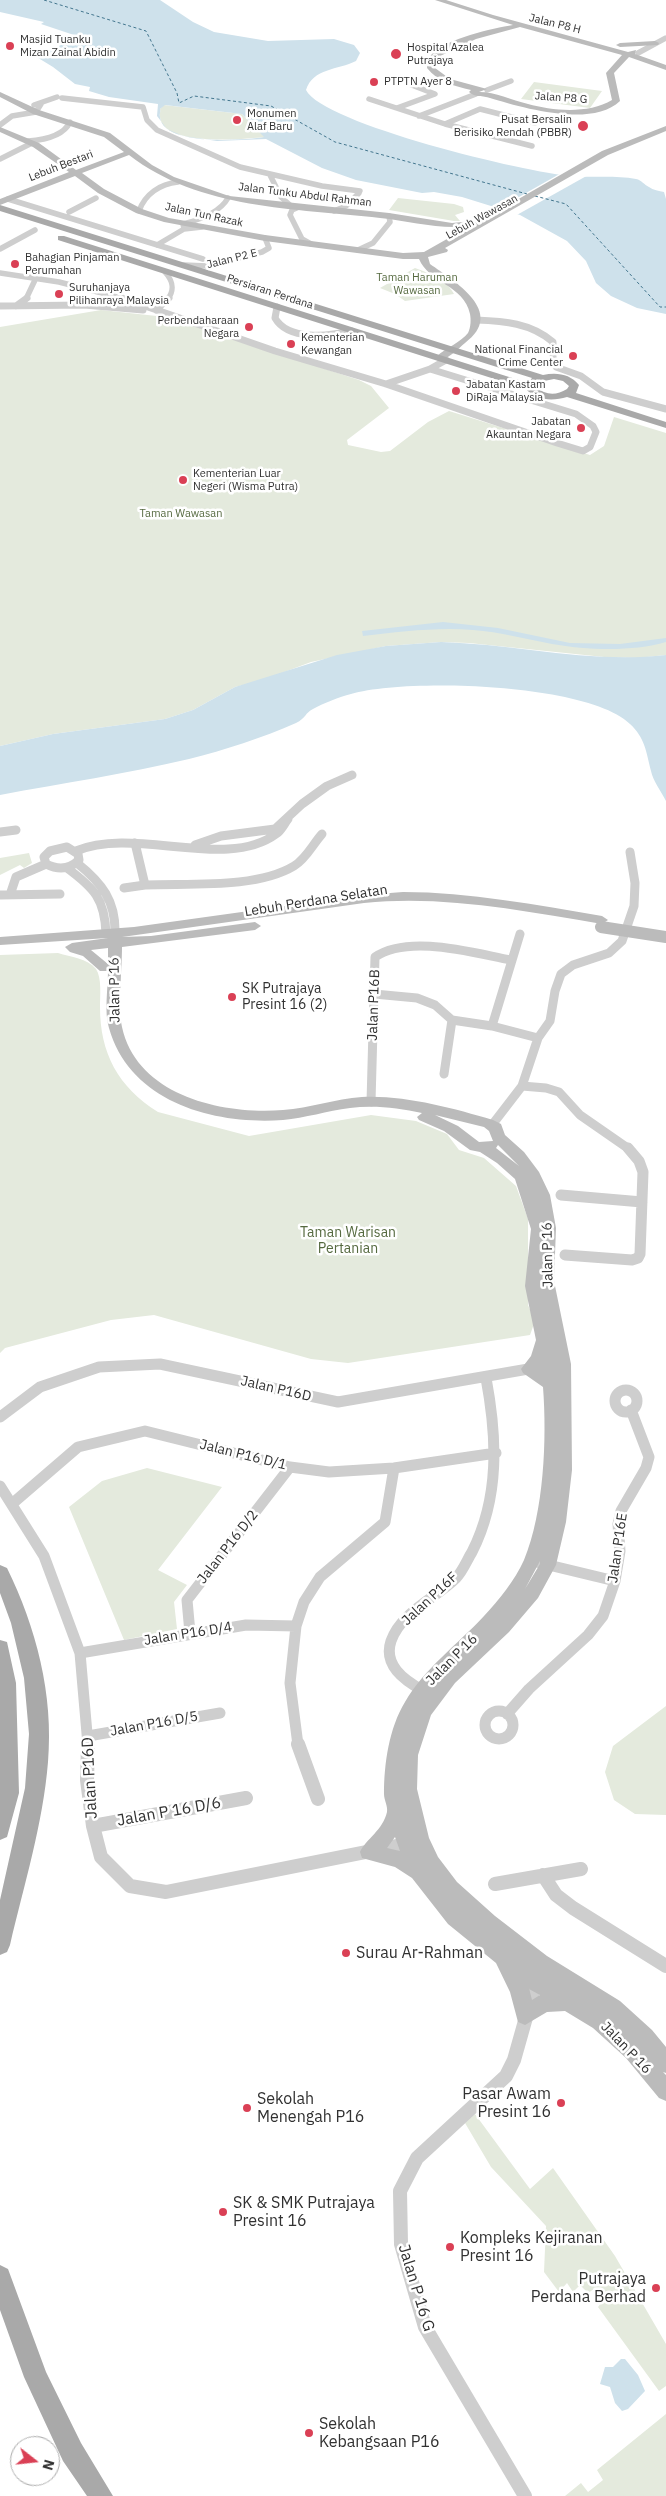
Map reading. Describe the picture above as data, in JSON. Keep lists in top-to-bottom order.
{
  "streets": {
    "main road": ["Persiaran Perdana"],
    "street": [
      "Jalan P8 H",
      "Jalan P8 G",
      "Lebuh Bestari",
      "Jalan Tunku Abdul Rahman",
      "Jalan Tun Razak",
      "Lebuh Wawasan",
      "Jalan P2 E",
      "Lebuh Perdana Selatan",
      "Jalan P 16",
      "Jalan P16B",
      "Jalan P16D",
      "Jalan P16 D/1",
      "Jalan P16 D/2",
      "Jalan P16E",
      "Jalan P16F",
      "Jalan P16 D/4",
      "Jalan P16 D/5",
      "Jalan P 16 D/6",
      "Jalan P 16 G"
    ]
  },
  "crossings": [
    ["Jalan P8 H", "Jalan P8 G"],
    ["Lebuh Bestari", "Jalan Tunku Abdul Rahman"],
    ["Lebuh Bestari", "Jalan Tun Razak"],
    ["Jalan Tunku Abdul Rahman", "Lebuh Wawasan"],
    ["Jalan Tun Razak", "Lebuh Wawasan"],
    ["Jalan Tun Razak", "Jalan P2 E"],
    ["Jalan P2 E", "Persiaran Perdana"],
    ["Lebuh Perdana Selatan", "Jalan P 16"],
    ["Jalan P 16", "Jalan P16B"],
    ["Jalan P 16", "Jalan P16D"],
    ["Jalan P 16", "Jalan P16F"],
    ["Jalan P 16", "Jalan P 16 G"],
    ["Jalan P16D", "Jalan P16 D/1"],
    ["Jalan P16D", "Jalan P16F"],
    ["Jalan P16D", "Jalan P16 D/4"],
    ["Jalan P16D", "Jalan P16 D/5"],
    ["Jalan P16D", "Jalan P 16 D/6"],
    ["Jalan P16 D/1", "Jalan P16 D/2"],
    ["Jalan P16 D/1", "Jalan P16F"],
    ["Jalan P16 D/2", "Jalan P16 D/4"]
  ],
  "parks": ["Taman Haruman Wawasan", "Taman Wawasan", "Taman Warisan Pertanian"],
  "places": [
    "Masjid Tuanku Mizan Zainal Abidin",
    "Hospital Azalea Putrajaya",
    "PTPTN Ayer 8",
    "Monumen Alaf Baru",
    "Pusat Bersalin Berisiko Rendah (PBBR)",
    "Bahagian Pinjaman Perumahan",
    "Suruhanjaya Pilihanraya Malaysia",
    "Perbendaharaan Negara",
    "Kementerian Kewangan",
    "National Financial Crime Center",
    "Jabatan Kastam DiRaja Malaysia",
    "Jabatan Akauntan Negara",
    "Kementerian Luar Negeri (Wisma Putra)",
    "SK Putrajaya Presint 16 (2)",
    "Surau Ar-Rahman",
    "Pasar Awam Presint 16",
    "Sekolah Menengah P16",
    "SK & SMK Putrajaya Presint 16",
    "Kompleks Kejiranan Presint 16",
    "Putrajaya Perdana Berhad",
    "Sekolah Kebangsaan P16"
  ],
  "north": "right"
}
